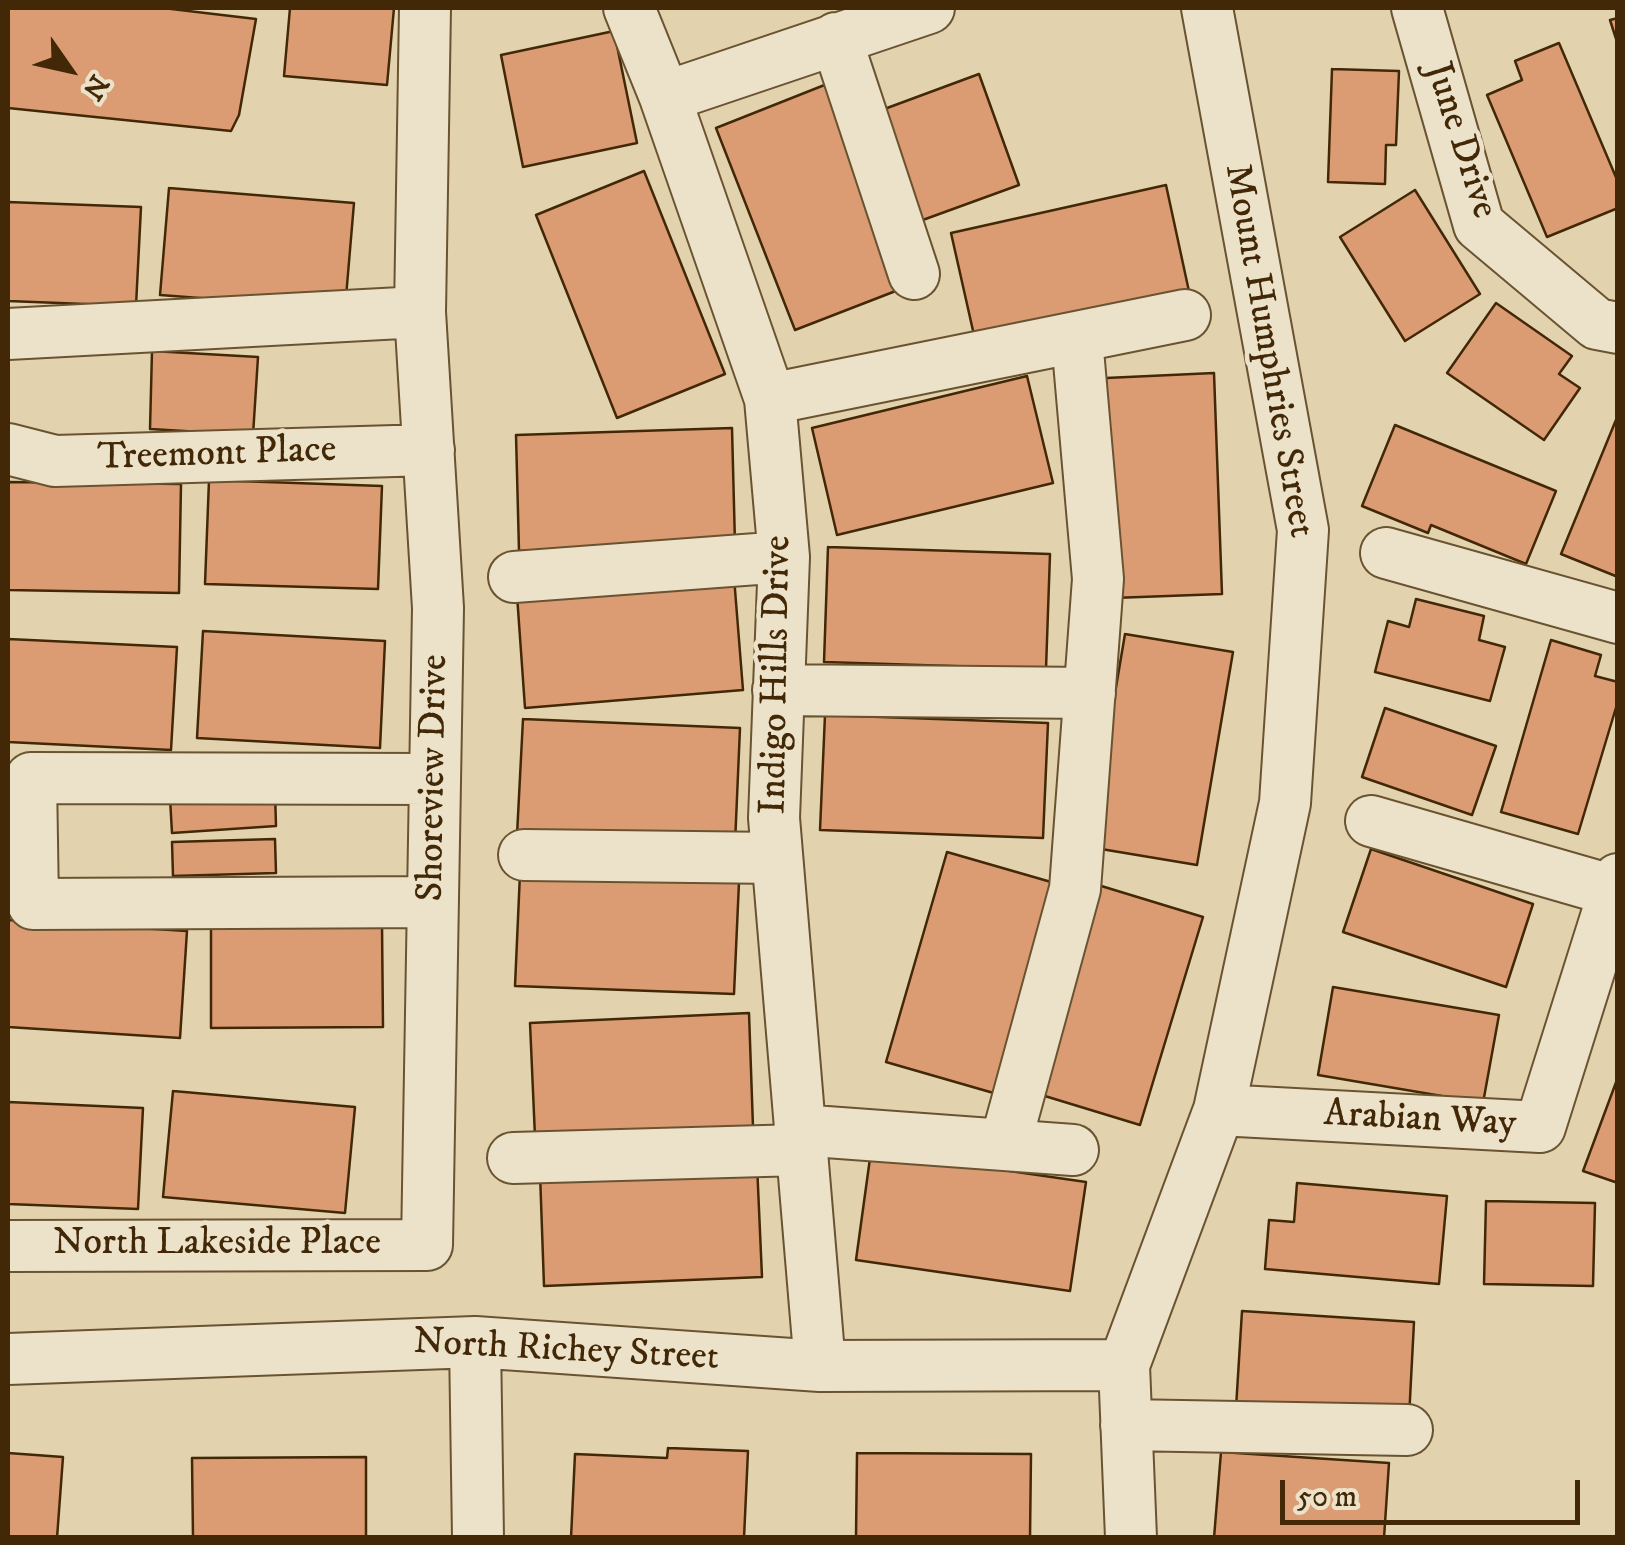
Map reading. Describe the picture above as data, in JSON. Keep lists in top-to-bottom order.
{
  "streets": {
    "street": [
      "June Drive",
      "Mount Humphries Street",
      "Treemont Place",
      "Indigo Hills Drive",
      "Shoreview Drive",
      "Arabian Way",
      "North Lakeside Place",
      "North Richey Street"
    ]
  },
  "crossings": [
    ["Mount Humphries Street", "Arabian Way"],
    ["Mount Humphries Street", "North Richey Street"],
    ["Treemont Place", "Shoreview Drive"],
    ["Indigo Hills Drive", "North Richey Street"],
    ["Shoreview Drive", "North Lakeside Place"]
  ],
  "scale_bar": "50 m",
  "north": "bottom right"
}
